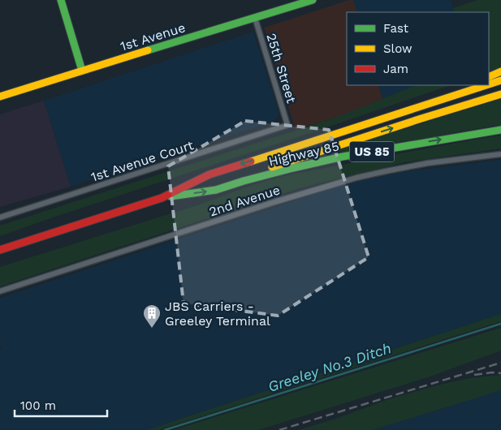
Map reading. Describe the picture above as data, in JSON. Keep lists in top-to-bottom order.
{
  "streets": {
    "main road": ["1st Avenue", "US 85", "Highway 85"],
    "street": ["25th Street", "1st Avenue Court", "2nd Avenue"]
  },
  "crossings": [
    ["1st Avenue", "25th Street"],
    ["25th Street", "1st Avenue Court"],
    ["US 85", "Highway 85"]
  ],
  "water": ["Greeley No.3 Ditch"],
  "places": {
    "building": ["JBS Carriers - Greeley Terminal"]
  },
  "legend": ["Fast", "Slow", "Jam"],
  "scale_bar": "100 m"
}
